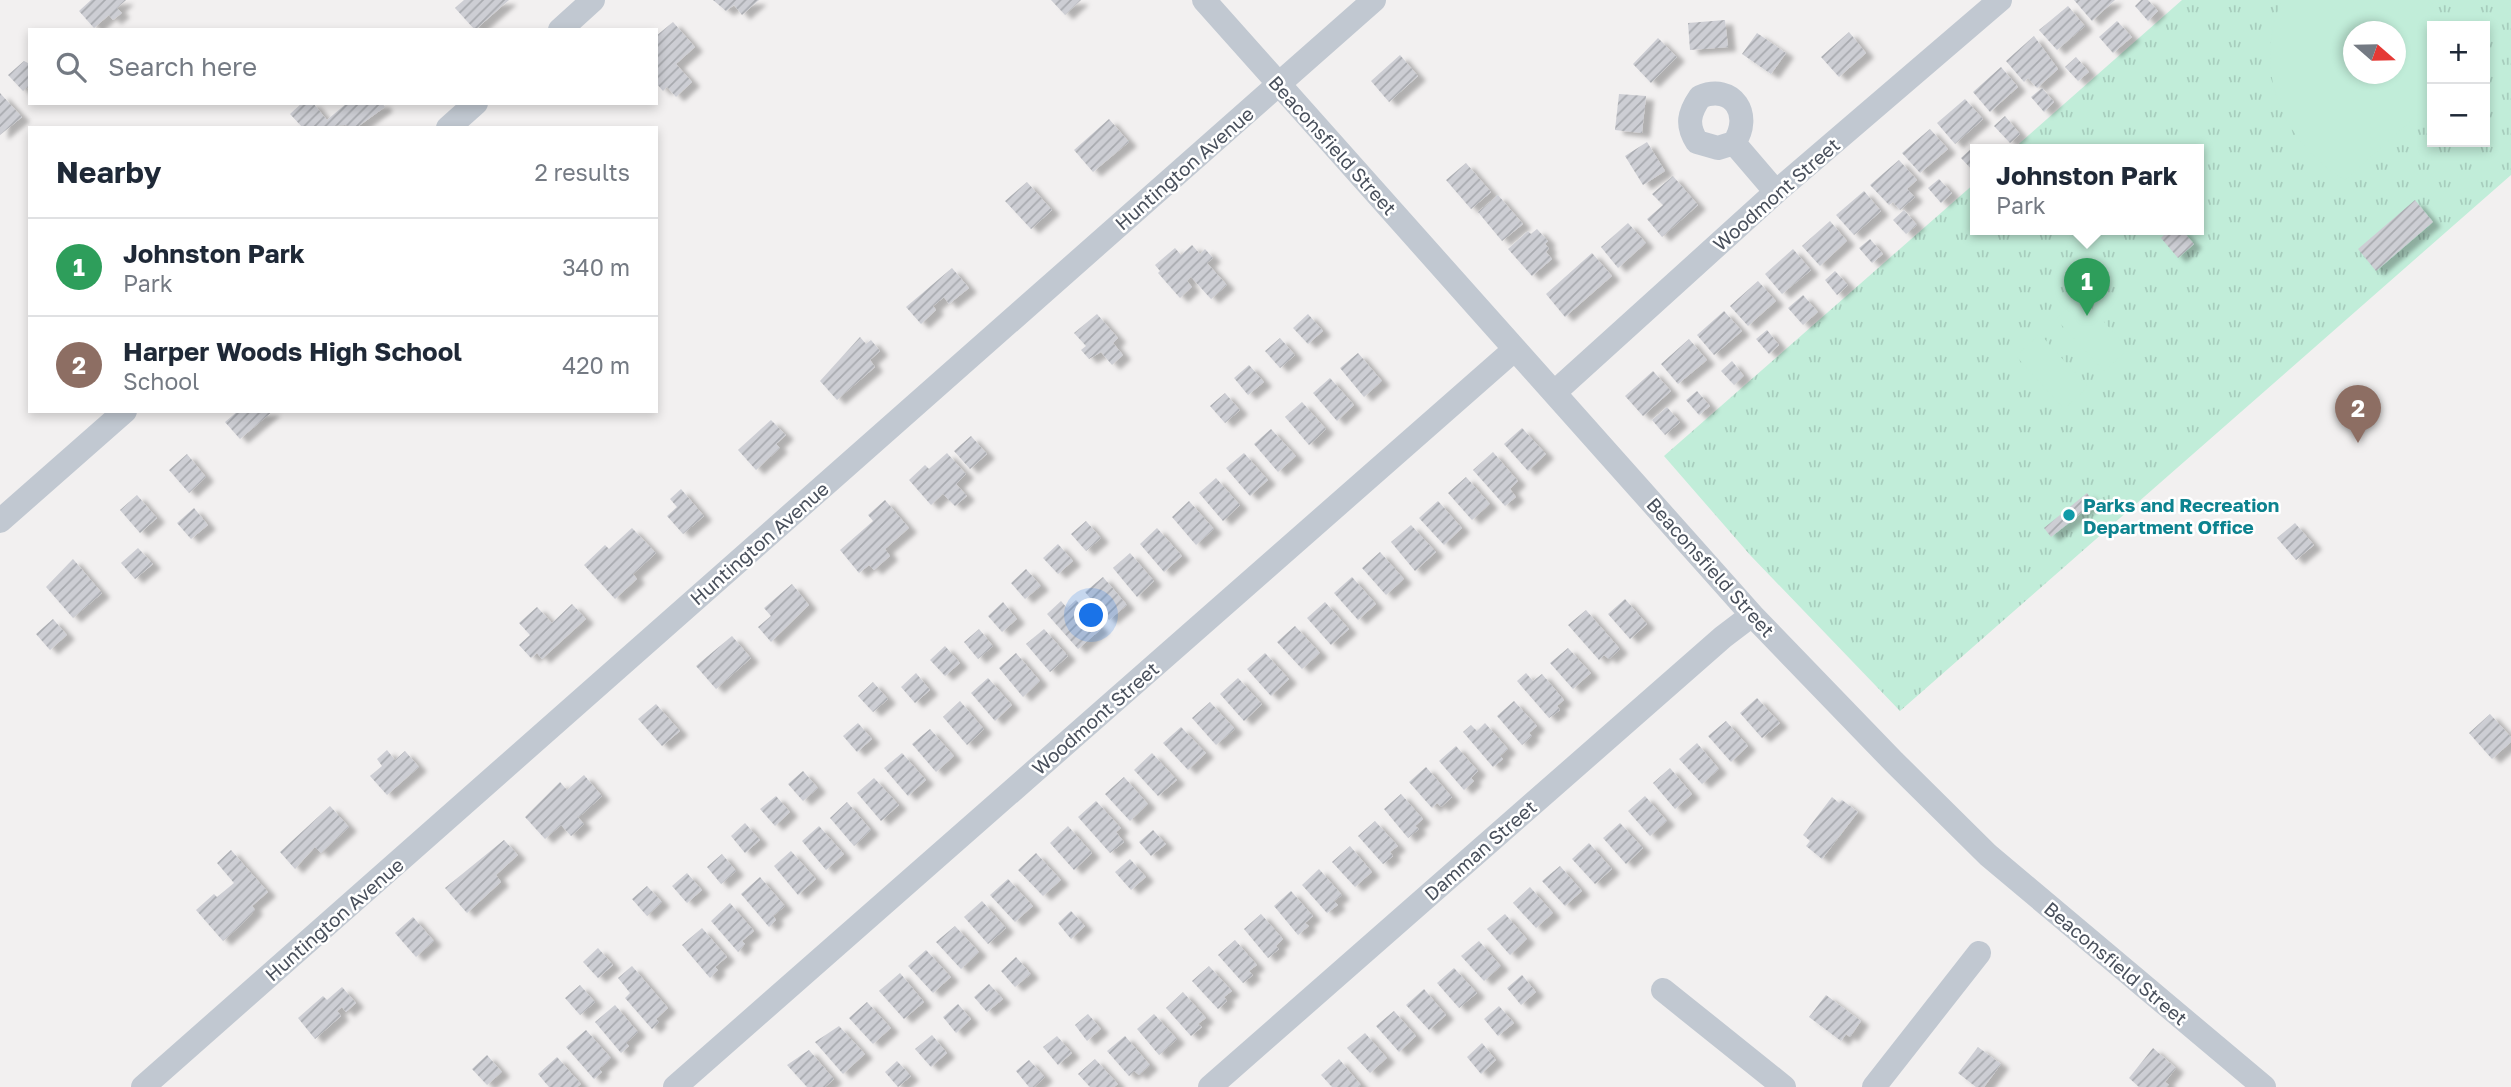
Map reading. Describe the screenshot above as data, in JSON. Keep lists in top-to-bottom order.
{
  "streets": {
    "street": [
      "Beaconsfield Street",
      "Huntington Avenue",
      "Woodmont Street",
      "Damman Street"
    ]
  },
  "crossings": [
    ["Beaconsfield Street", "Huntington Avenue"],
    ["Beaconsfield Street", "Woodmont Street"],
    ["Beaconsfield Street", "Damman Street"]
  ],
  "places": ["Parks and Recreation Department Office"],
  "north": "right",
  "page": {
    "map_buttons": ["+", "−"],
    "search": "Search here",
    "heading": ["Nearby", "2 results"],
    "popup": ["Johnston Park", "Park"],
    "list": [
      {
        "mark": "1",
        "name": "Johnston Park",
        "note": "Park",
        "value": "340 m"
      },
      {
        "mark": "2",
        "name": "Harper Woods High School",
        "note": "School",
        "value": "420 m"
      }
    ],
    "pins": ["1", "2"]
  }
}
